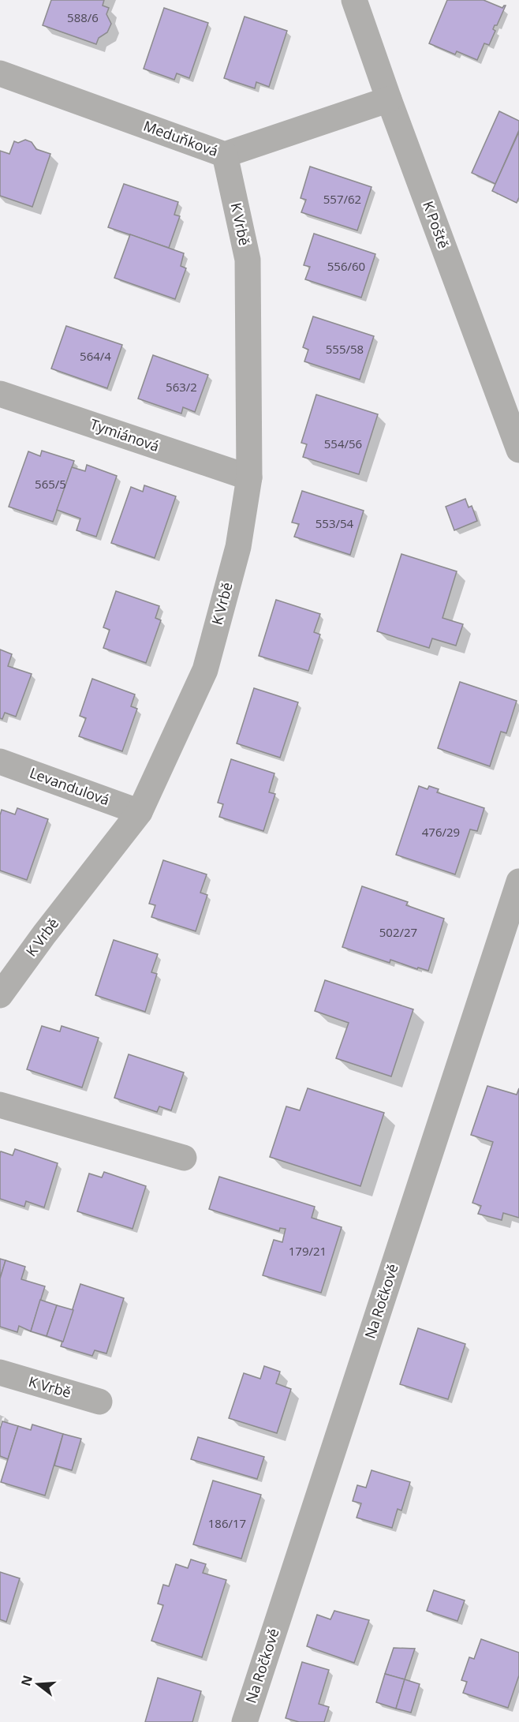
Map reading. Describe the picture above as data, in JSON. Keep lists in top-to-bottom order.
{
  "streets": {
    "street": [
      "Meduňková",
      "K Vrbě",
      "K Poště",
      "Tymiánová",
      "Levandulová",
      "Na Ročkově"
    ]
  },
  "crossings": [
    ["Meduňková", "K Vrbě"],
    ["Meduňková", "K Poště"],
    ["K Vrbě", "Tymiánová"],
    ["K Vrbě", "Levandulová"]
  ],
  "house_numbers": [
    "588/6",
    "557/62",
    "556/60",
    "555/58",
    "564/4",
    "563/2",
    "554/56",
    "565/5",
    "553/54",
    "476/29",
    "502/27",
    "179/21",
    "186/17"
  ],
  "north": "left"
}
